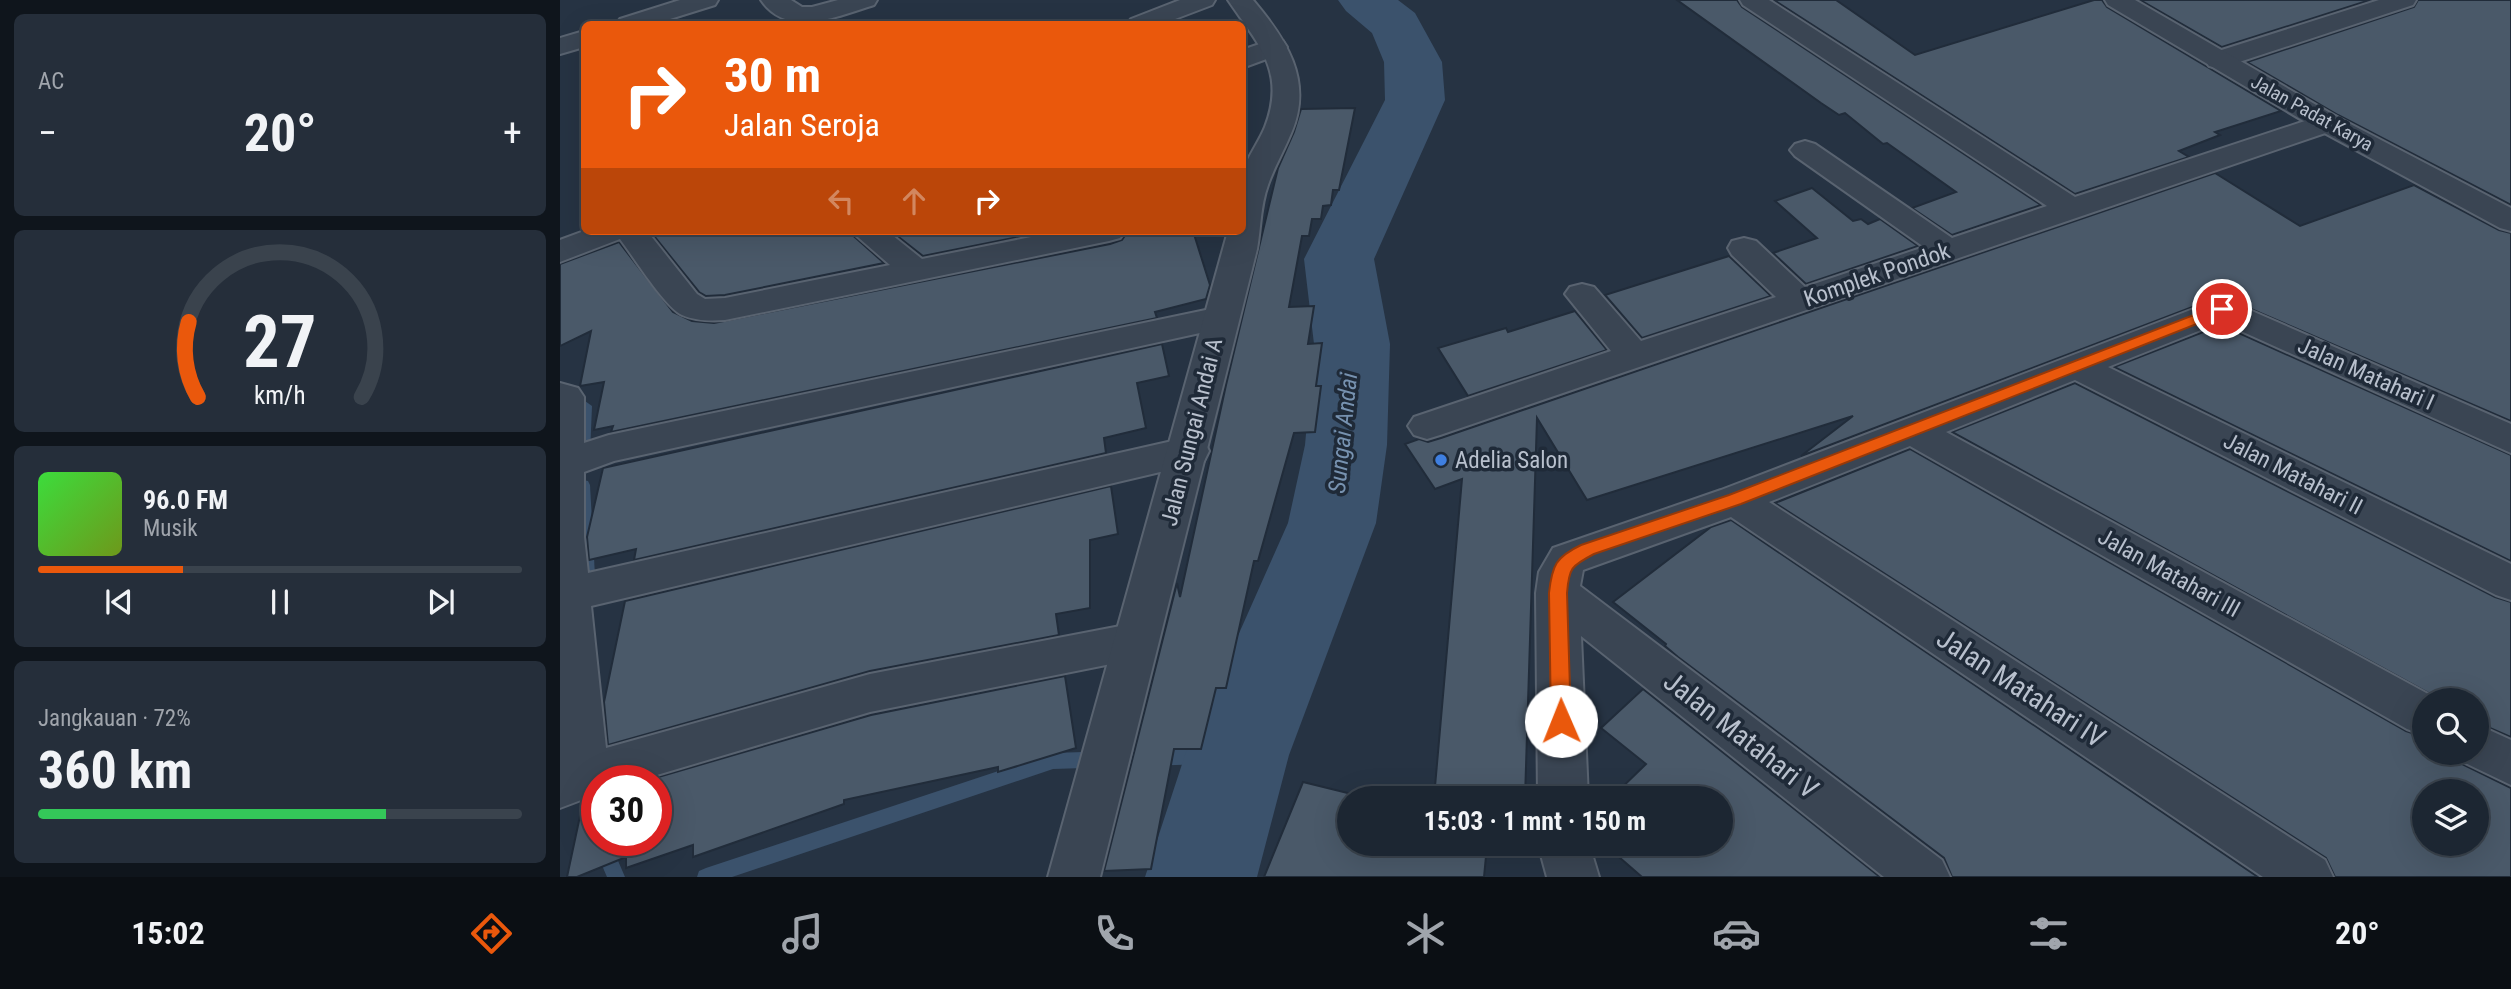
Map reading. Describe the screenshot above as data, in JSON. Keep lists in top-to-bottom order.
{
  "streets": {
    "street": [
      "Jalan Padat Karya",
      "Komplek Pondok",
      "Jalan Matahari I",
      "Jalan Sungai Andai A",
      "Jalan Matahari II",
      "Jalan Matahari III",
      "Jalan Matahari IV",
      "Jalan Matahari V"
    ]
  },
  "crossings": [
    ["Jalan Padat Karya", "Komplek Pondok"],
    ["Jalan Matahari I", "Jalan Matahari II"]
  ],
  "water": ["Sungai Andai"],
  "places": ["Adelia Salon"],
  "page": {
    "tile": [
      "AC",
      ["Jangkauan · 72%", "360 km"]
    ],
    "turn": ["30 m", "Jalan Seroja"],
    "heat": ["−", "20°", "+"],
    "song": ["96.0 FM", "Musik"],
    "limit": "30",
    "trip": "15:03 · 1 mnt · 150 m",
    "tabs": ["15:02", "20°"],
    "gauge": ["27", "km/h"]
  }
}
